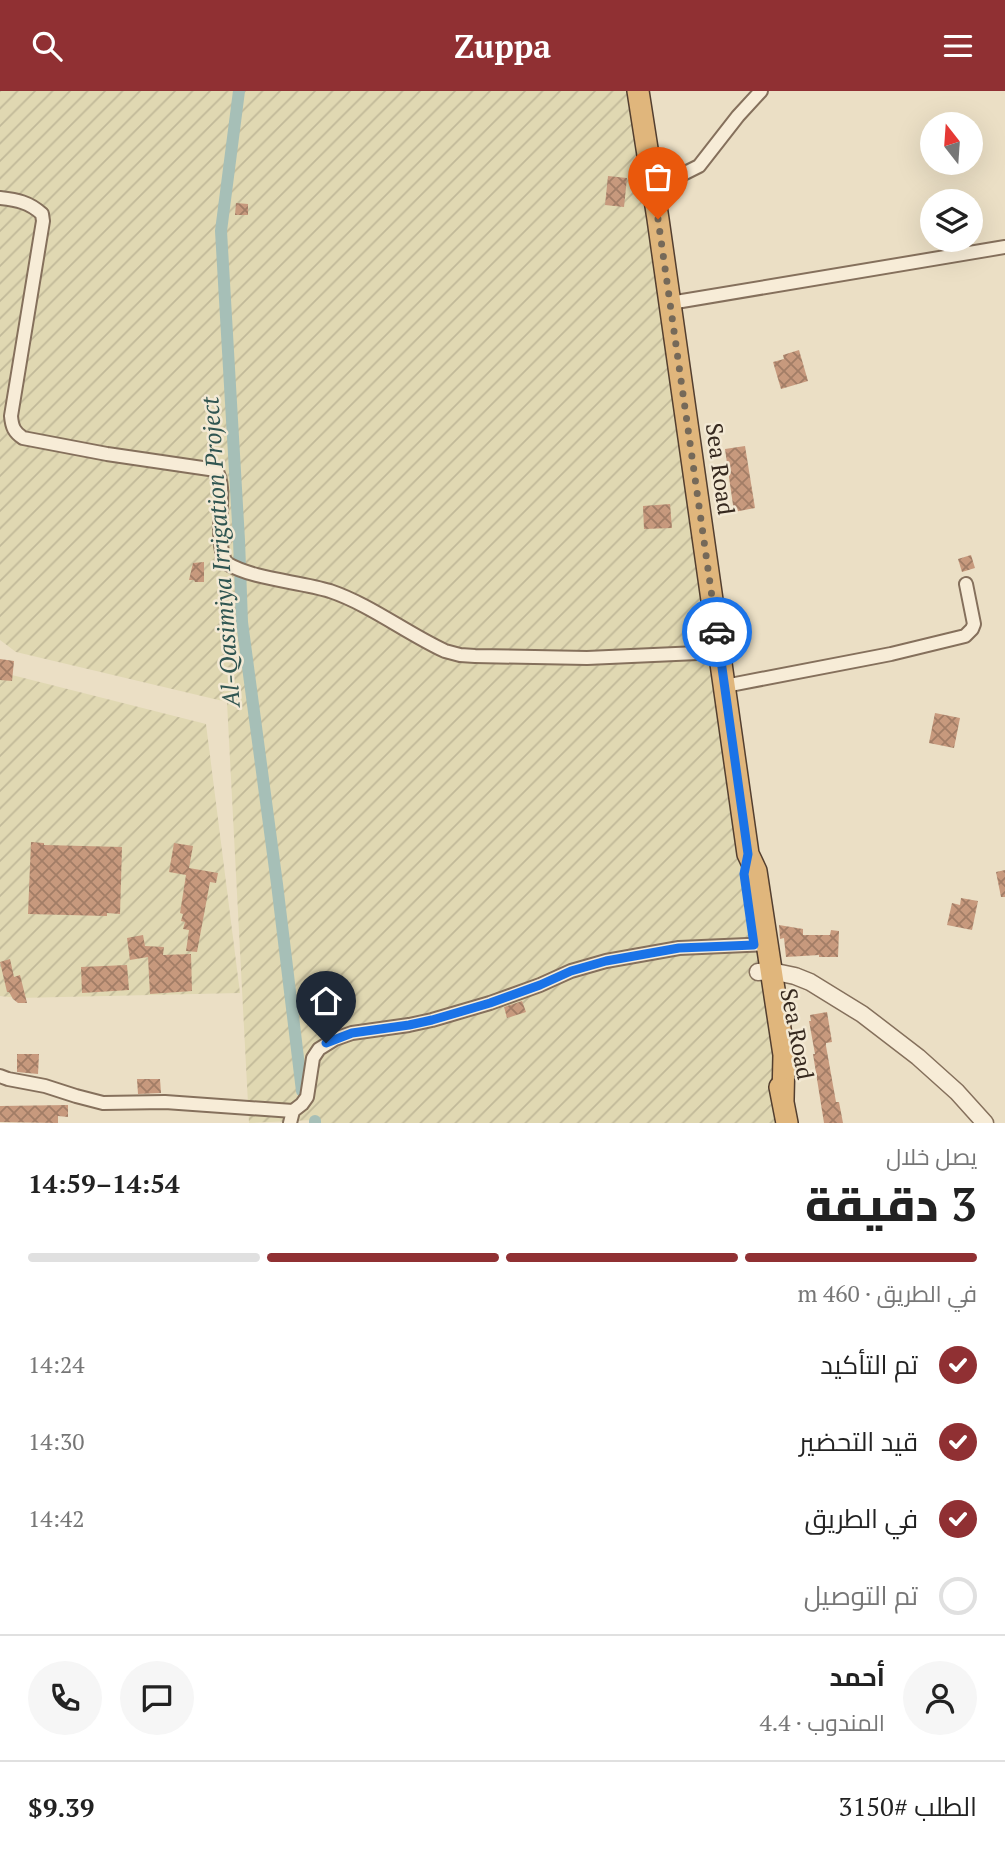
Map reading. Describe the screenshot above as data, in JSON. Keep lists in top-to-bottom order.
{
  "streets": {
    "highway": ["Sea Road"]
  },
  "water": ["Al-Qasimiya Irrigation Project"],
  "north": "top",
  "page": {
    "header": "Zuppa",
    "heading": ["3 دقيقة", "يصل خلال", "14:54–14:59"],
    "panel": [
      "أحمد",
      "المندوب · 4.4",
      "الطلب #3150",
      "$9.39"
    ],
    "bar": "في الطريق · 460 m",
    "list": [
      ["تم التأكيد", "14:24"],
      ["قيد التحضير", "14:30"],
      ["في الطريق", "14:42"],
      "تم التوصيل"
    ]
  }
}
